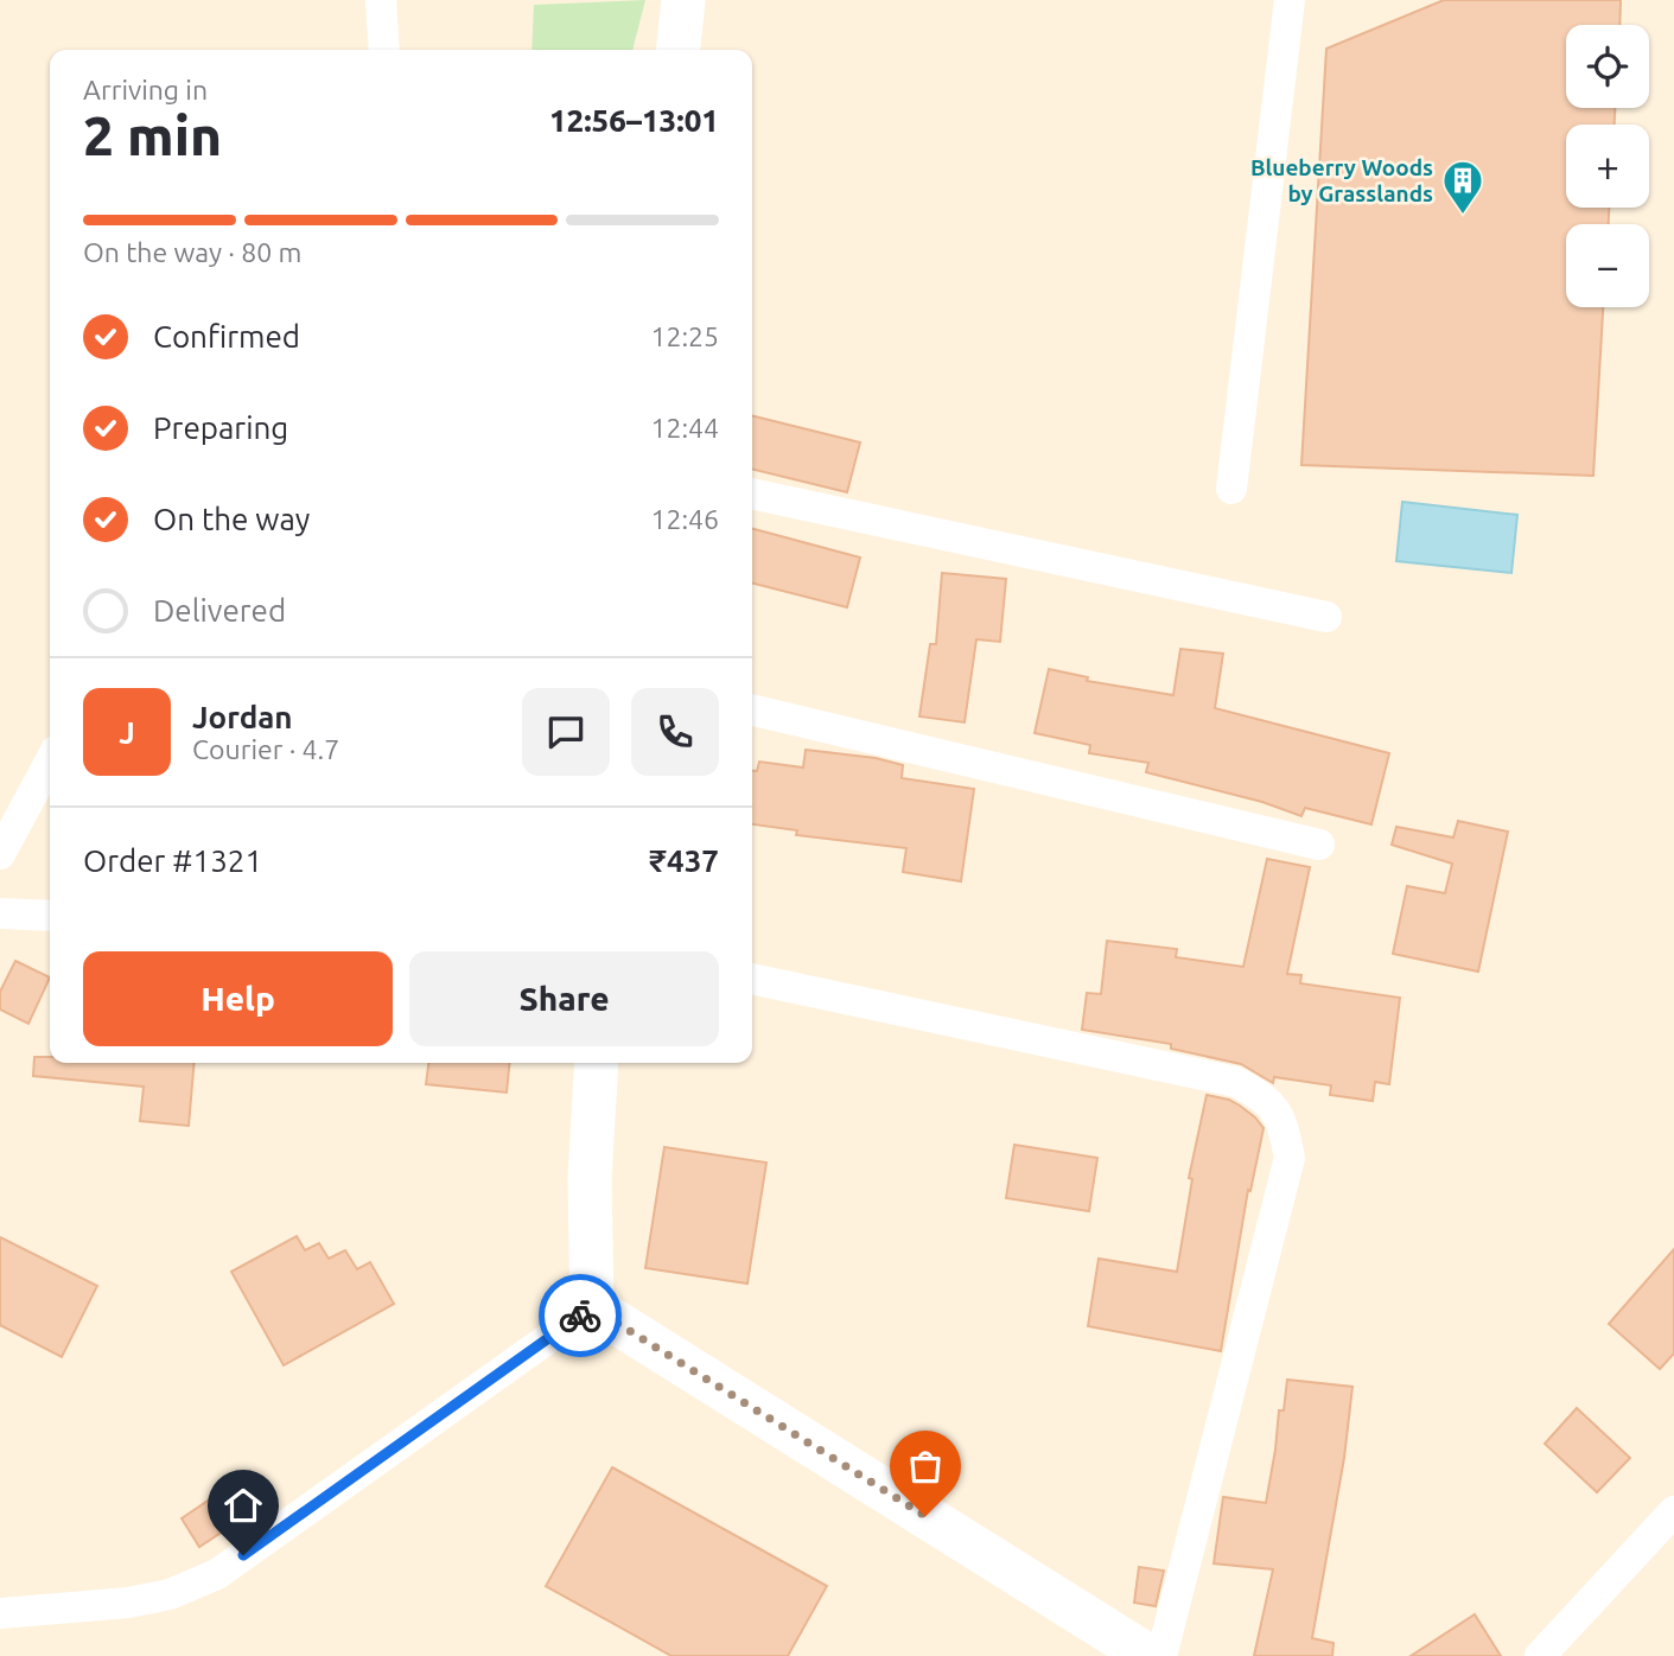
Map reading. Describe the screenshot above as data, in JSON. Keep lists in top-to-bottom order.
{
  "places": {
    "building": ["Blueberry Woods by Grasslands"]
  },
  "page": {
    "map_buttons": ["+", "−"],
    "heading": ["2 min", "Arriving in", "12:56–13:01"],
    "panel": [
      "Jordan",
      "Courier · 4.7",
      "Order #1321",
      "₹437"
    ],
    "bar": "On the way · 80 m",
    "list": [
      ["Confirmed", "12:25"],
      ["Preparing", "12:44"],
      ["On the way", "12:46"],
      "Delivered"
    ],
    "round": "J",
    "buttons": ["Help", "Share"]
  }
}
